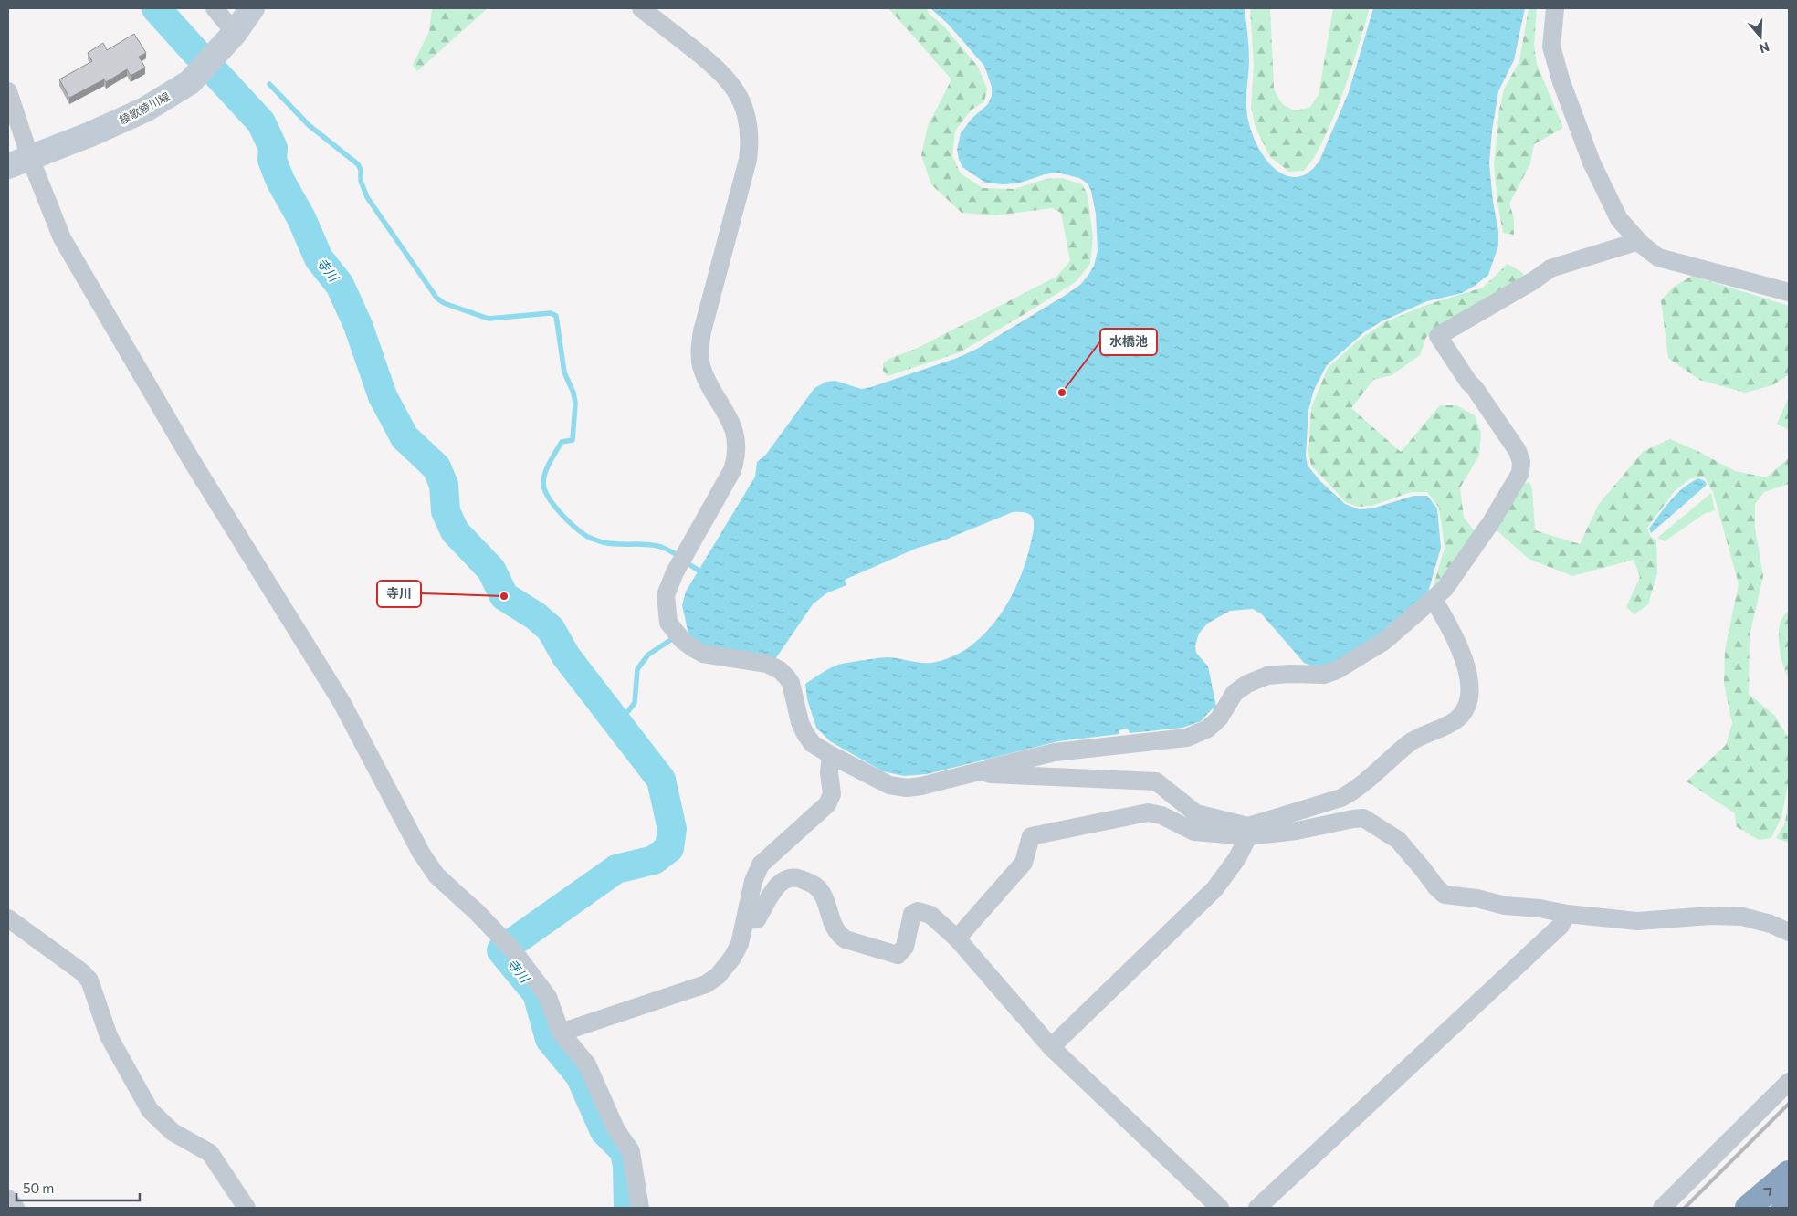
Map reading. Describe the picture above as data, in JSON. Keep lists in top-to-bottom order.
{
  "streets": {
    "main road": ["綾歌綾川線"]
  },
  "water": ["寺川"],
  "places": ["水橋池", "寺川"],
  "scale_bar": "50 m",
  "north": "bottom"
}
